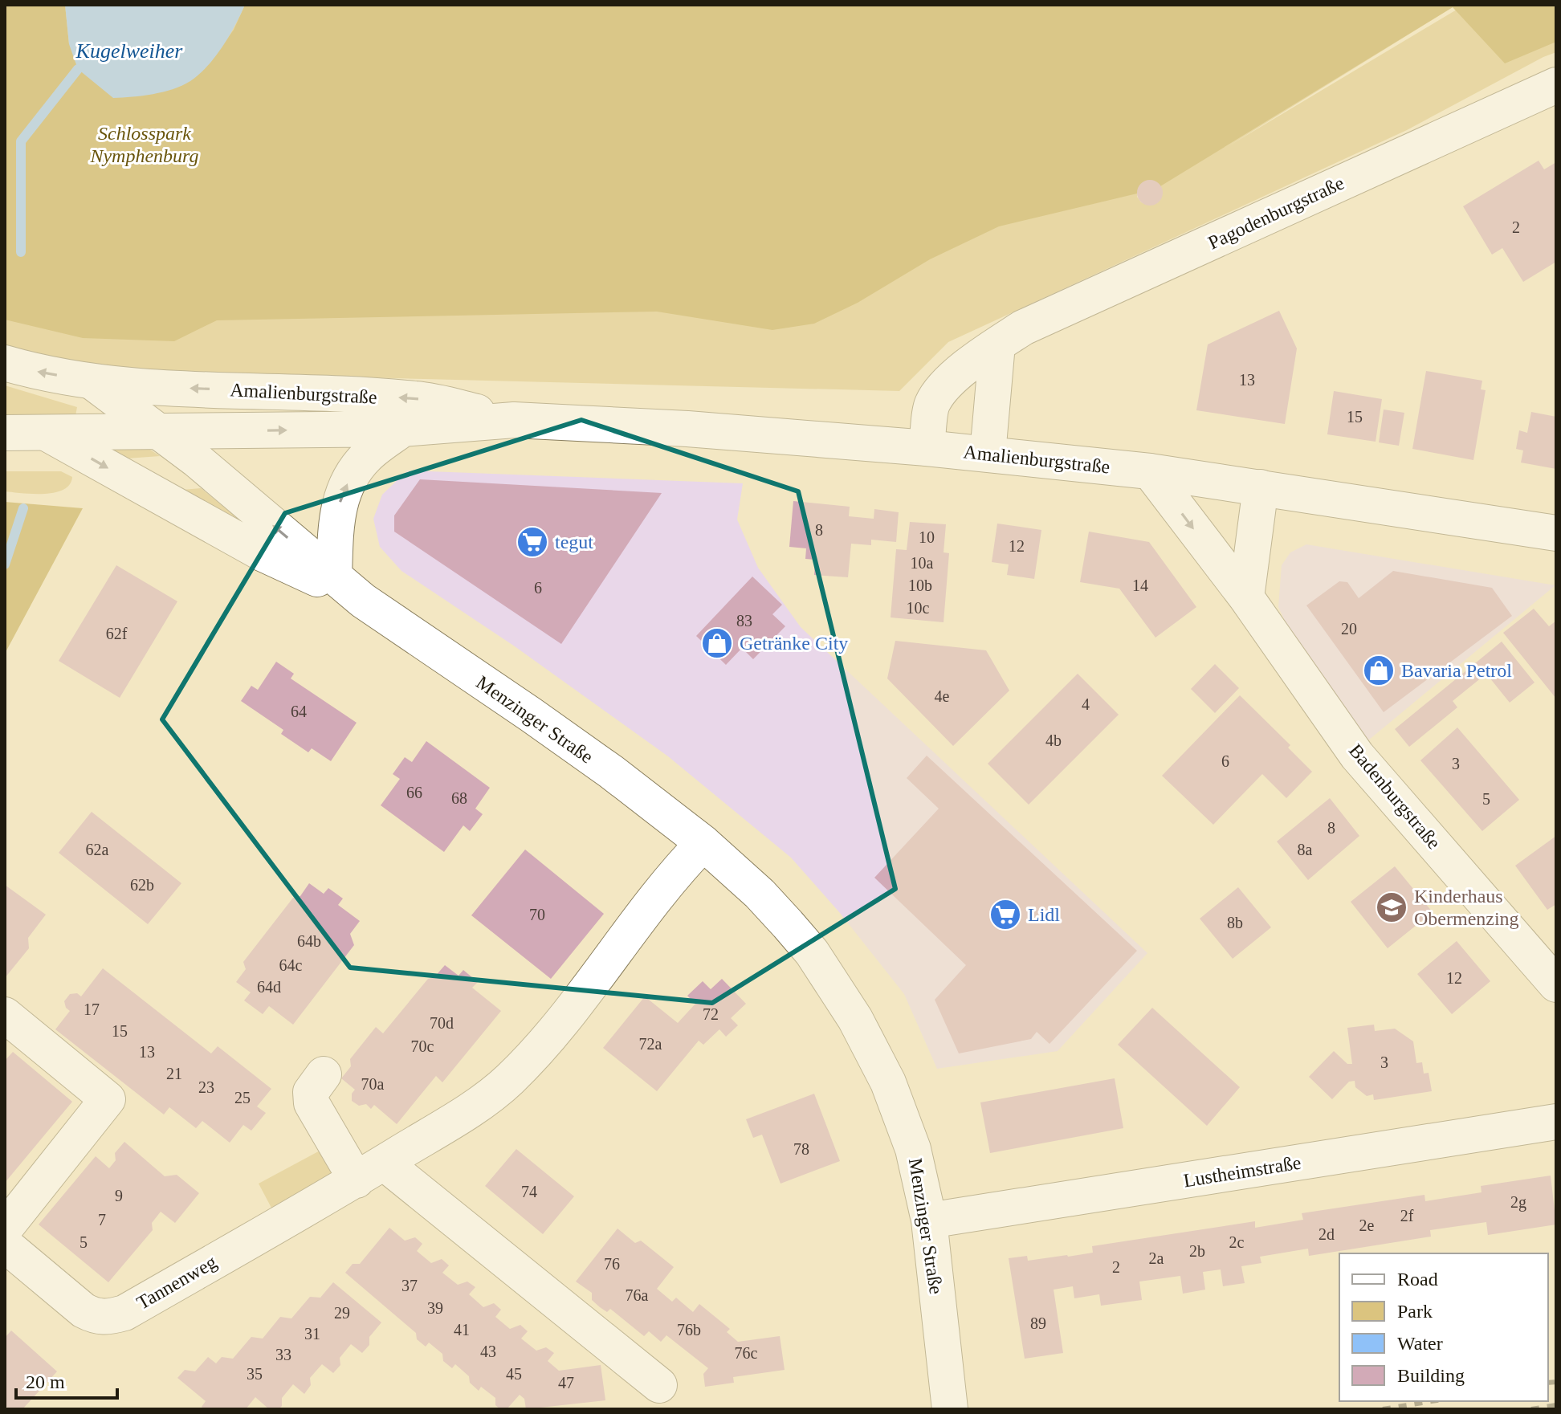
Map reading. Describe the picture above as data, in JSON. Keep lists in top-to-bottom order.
{
  "streets": {
    "street": [
      "Pagodenburgstraße",
      "Amalienburgstraße",
      "Menzinger Straße",
      "Badenburgstraße",
      "Lustheimstraße",
      "Tannenweg"
    ]
  },
  "crossings": [
    ["Pagodenburgstraße", "Amalienburgstraße"],
    ["Amalienburgstraße", "Menzinger Straße"],
    ["Amalienburgstraße", "Badenburgstraße"],
    ["Menzinger Straße", "Lustheimstraße"]
  ],
  "water": ["Kugelweiher"],
  "parks": ["Schlosspark Nymphenburg"],
  "places": {
    "supermarket": ["tegut", "Lidl"],
    "shop": ["Getränke City", "Bavaria Petrol"],
    "school or university": ["Kinderhaus Obermenzing"]
  },
  "house_numbers": [
    "2",
    "13",
    "15",
    "8",
    "10",
    "12",
    "10a",
    "10b",
    "14",
    "6",
    "10c",
    "83",
    "20",
    "62f",
    "4e",
    "4",
    "64",
    "4b",
    "6",
    "3",
    "66",
    "68",
    "5",
    "8",
    "62a",
    "8a",
    "62b",
    "70",
    "8b",
    "64b",
    "64c",
    "12",
    "64d",
    "17",
    "72",
    "70d",
    "15",
    "72a",
    "70c",
    "13",
    "3",
    "21",
    "70a",
    "23",
    "25",
    "78",
    "74",
    "9",
    "2g",
    "2f",
    "7",
    "2e",
    "2d",
    "5",
    "2c",
    "2b",
    "2a",
    "76",
    "2",
    "37",
    "76a",
    "39",
    "29",
    "89",
    "41",
    "76b",
    "31",
    "43",
    "76c",
    "33",
    "35",
    "45",
    "47"
  ],
  "legend": [
    "Road",
    "Park",
    "Water",
    "Building"
  ],
  "scale_bar": "20 m"
}
